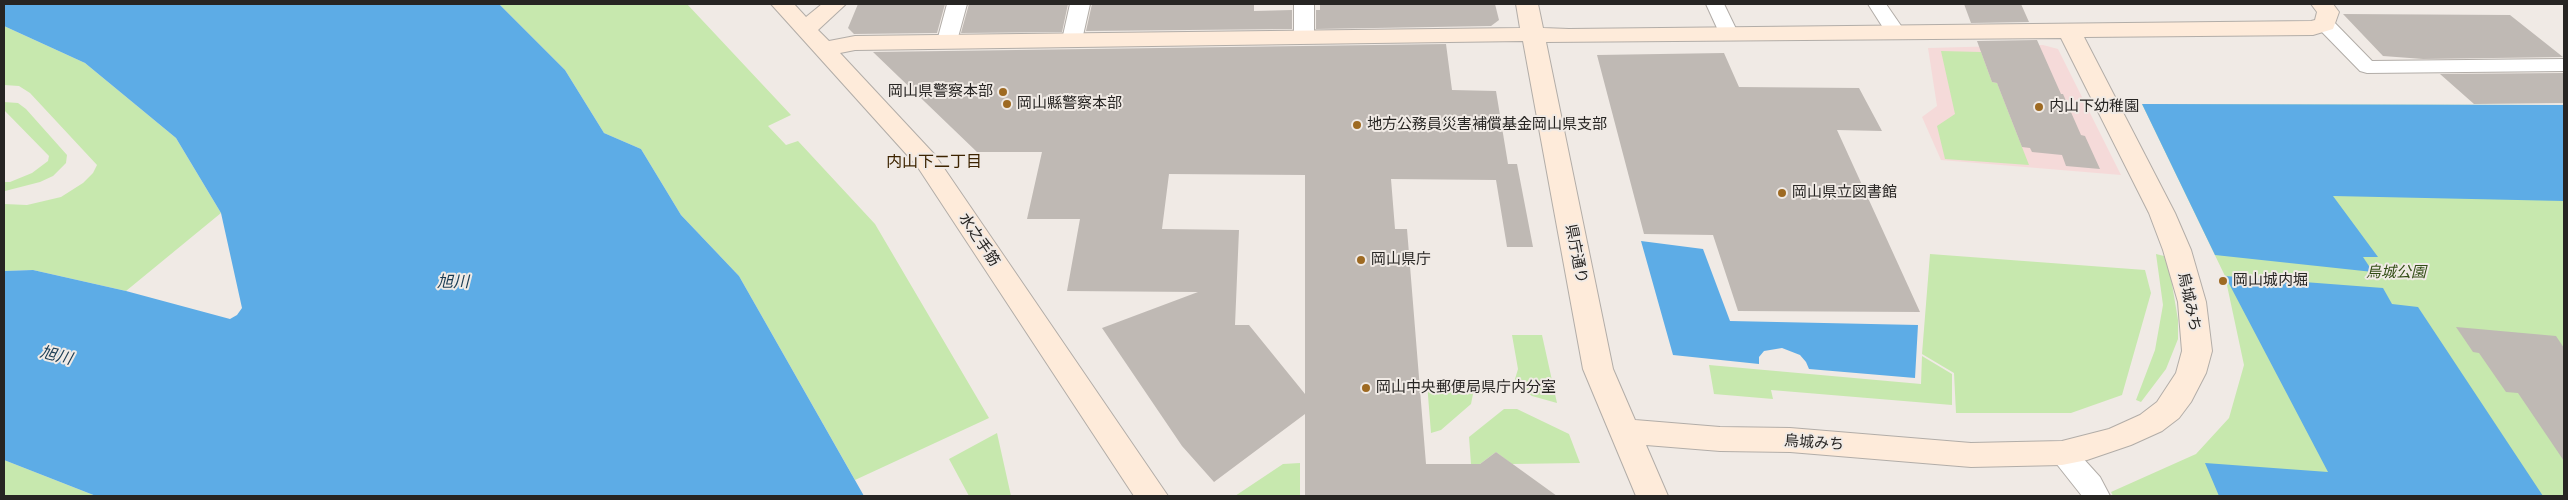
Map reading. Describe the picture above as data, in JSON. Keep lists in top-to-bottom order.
{
  "streets": {
    "street": ["水之手筋", "県庁通り", "烏城みち"]
  },
  "crossings": [
    ["県庁通り", "烏城みち"]
  ],
  "districts": ["内山下二丁目"],
  "water": ["旭川"],
  "parks": ["烏城公園"],
  "places": [
    "岡山県警察本部",
    "岡山縣警察本部",
    "内山下幼稚園",
    "地方公務員災害補償基金岡山県支部",
    "岡山県立図書館",
    "岡山県庁",
    "岡山城内堀",
    "岡山中央郵便局県庁内分室"
  ]
}
